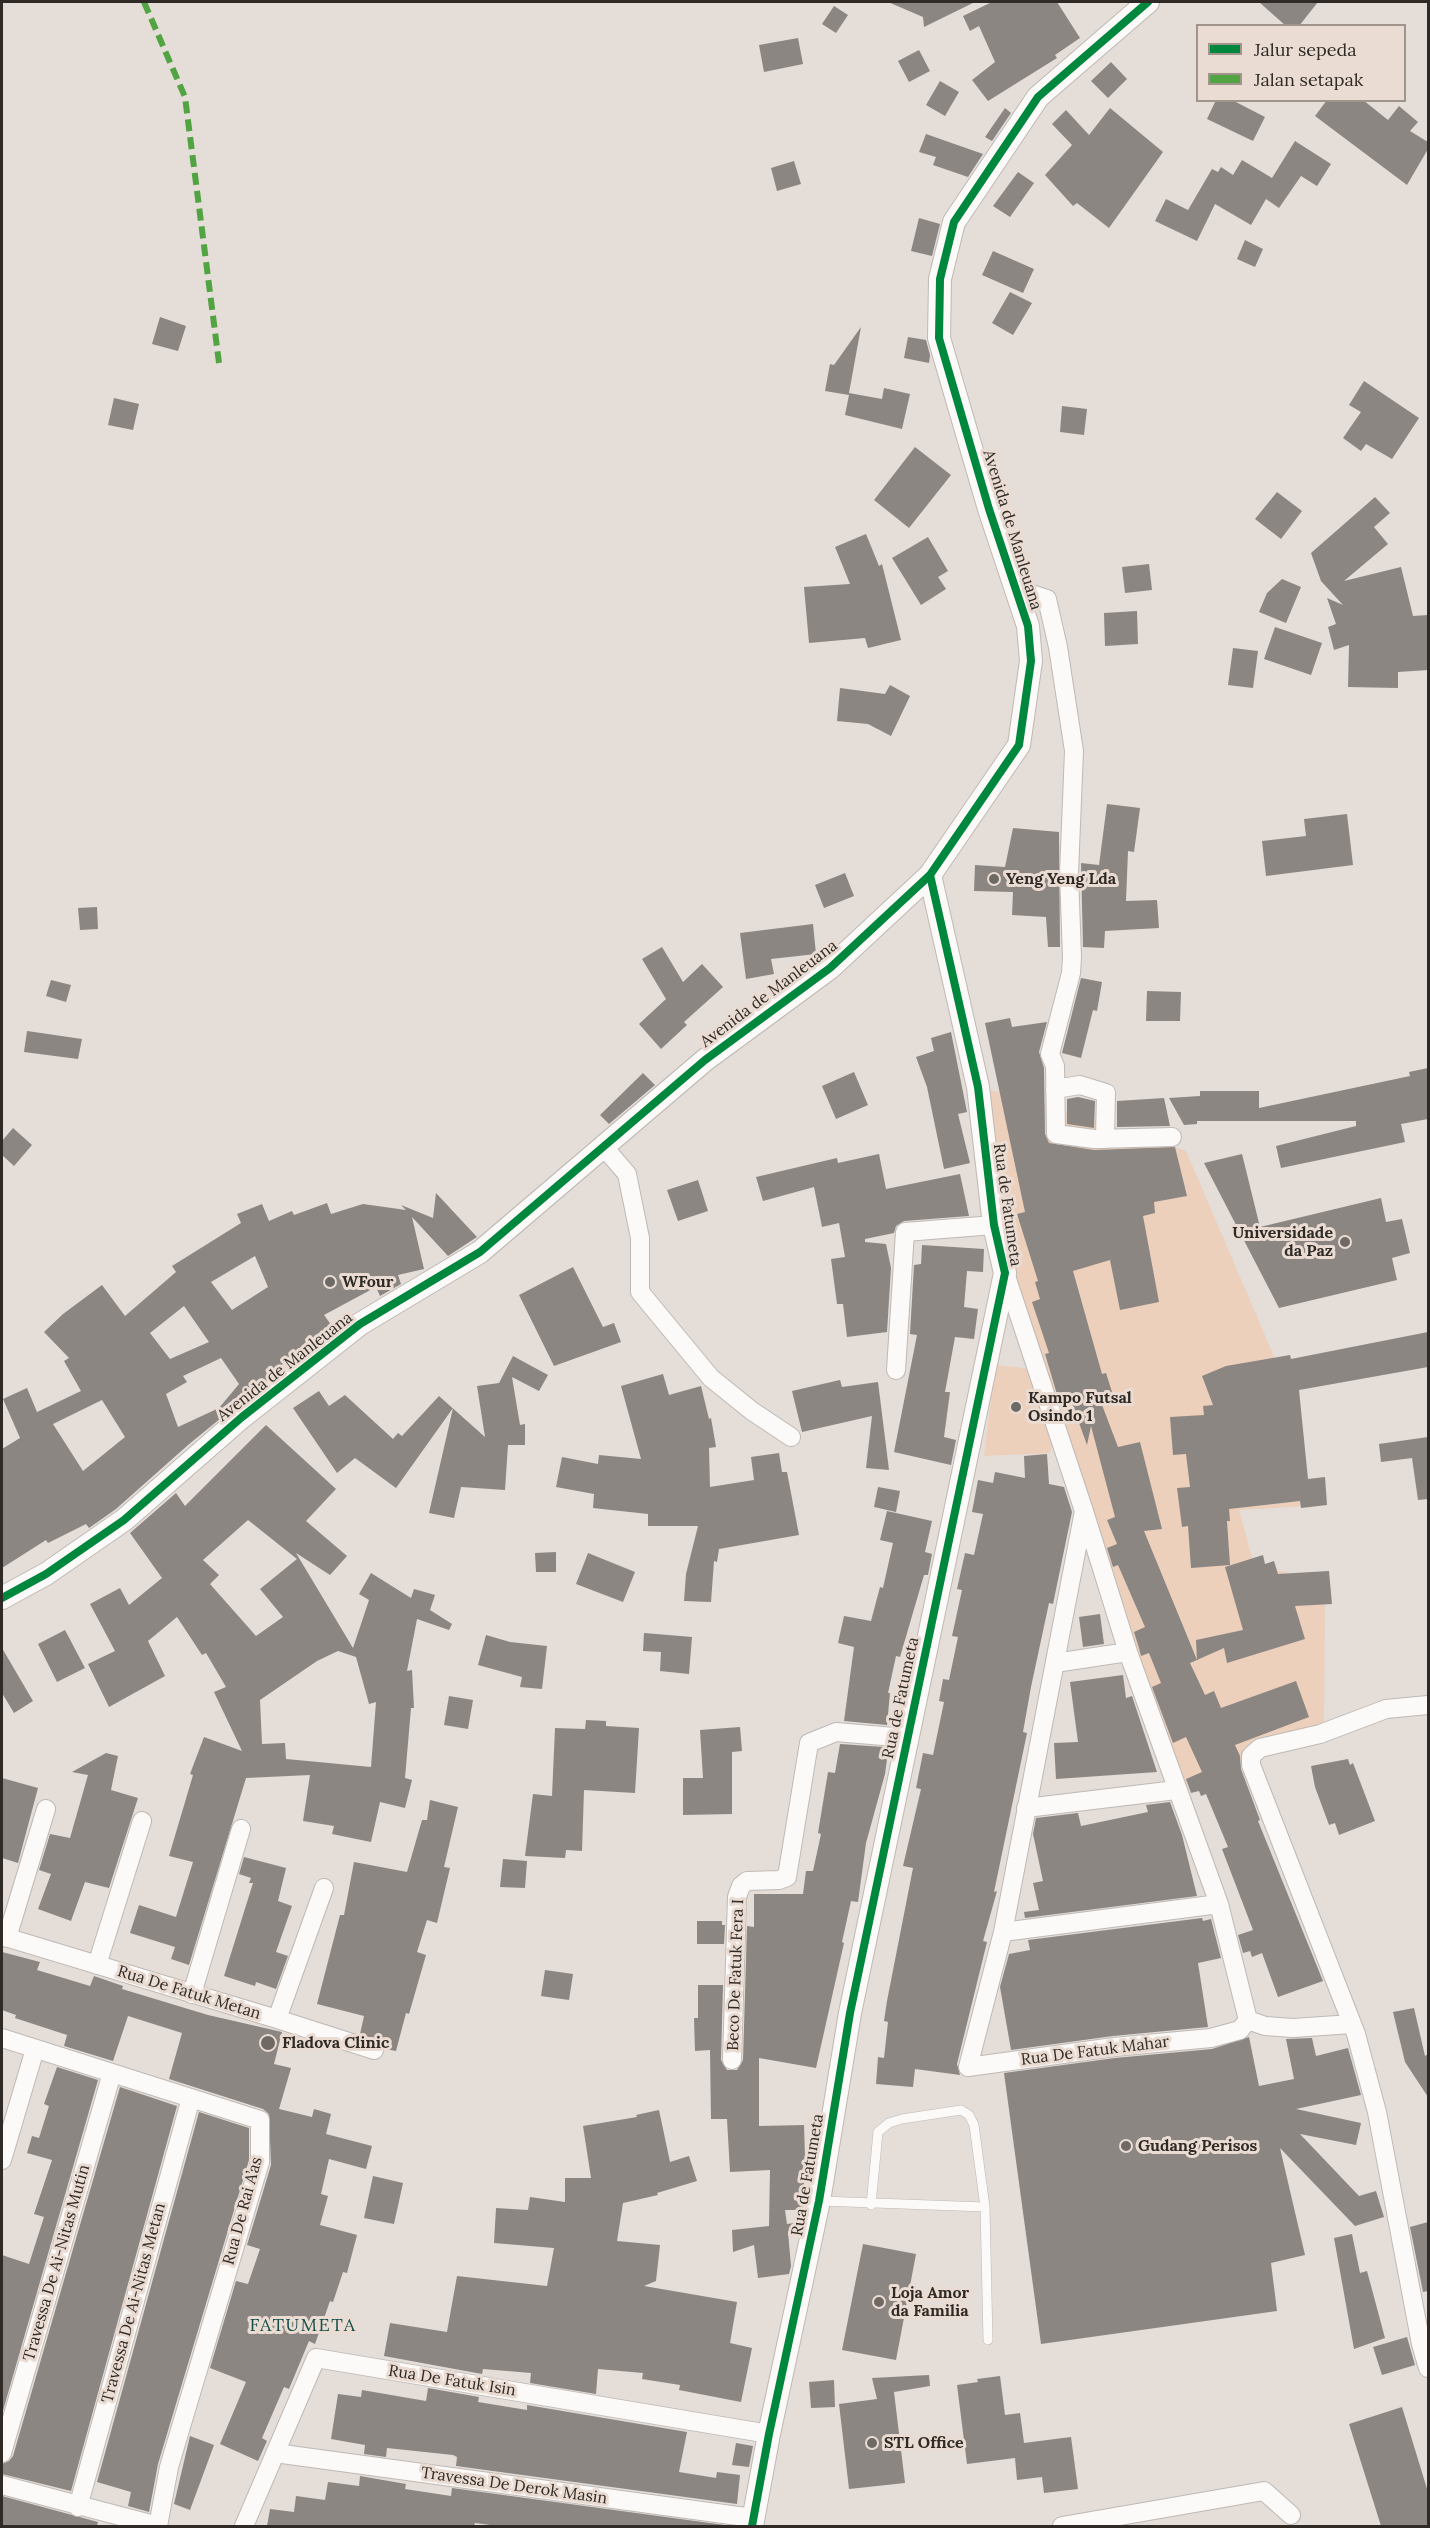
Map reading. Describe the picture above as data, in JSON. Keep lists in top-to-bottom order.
{
  "streets": {
    "street": [
      "Avenida de Manleuana",
      "Rua de Fatumeta",
      "Beco De Fatuk Fera I",
      "Rua De Fatuk Metan",
      "Rua De Fatuk Mahar",
      "Rua De Rai A’as",
      "Travessa De Ai-Nitas Mutin",
      "Travessa De Ai-Nitas Metan",
      "Rua De Fatuk Isin",
      "Travessa De Derok Masin"
    ]
  },
  "crossings": [
    ["Avenida de Manleuana", "Rua de Fatumeta"],
    ["Rua de Fatumeta", "Beco De Fatuk Fera I"],
    ["Rua de Fatumeta", "Rua De Fatuk Mahar"],
    ["Rua de Fatumeta", "Rua De Fatuk Isin"],
    ["Rua de Fatumeta", "Travessa De Derok Masin"],
    ["Rua De Rai A’as", "Travessa De Ai-Nitas Mutin"],
    ["Rua De Rai A’as", "Travessa De Ai-Nitas Metan"],
    ["Rua De Fatuk Isin", "Travessa De Derok Masin"]
  ],
  "districts": ["FATUMETA"],
  "places": [
    "Yeng Yeng Lda",
    "Universidade da Paz",
    "WFour",
    "Kampo Futsal Osindo 1",
    "Fladova Clinic",
    "Gudang Perisos",
    "Loja Amor da Familia",
    "STL Office"
  ],
  "legend": ["Jalur sepeda", "Jalan setapak"]
}
